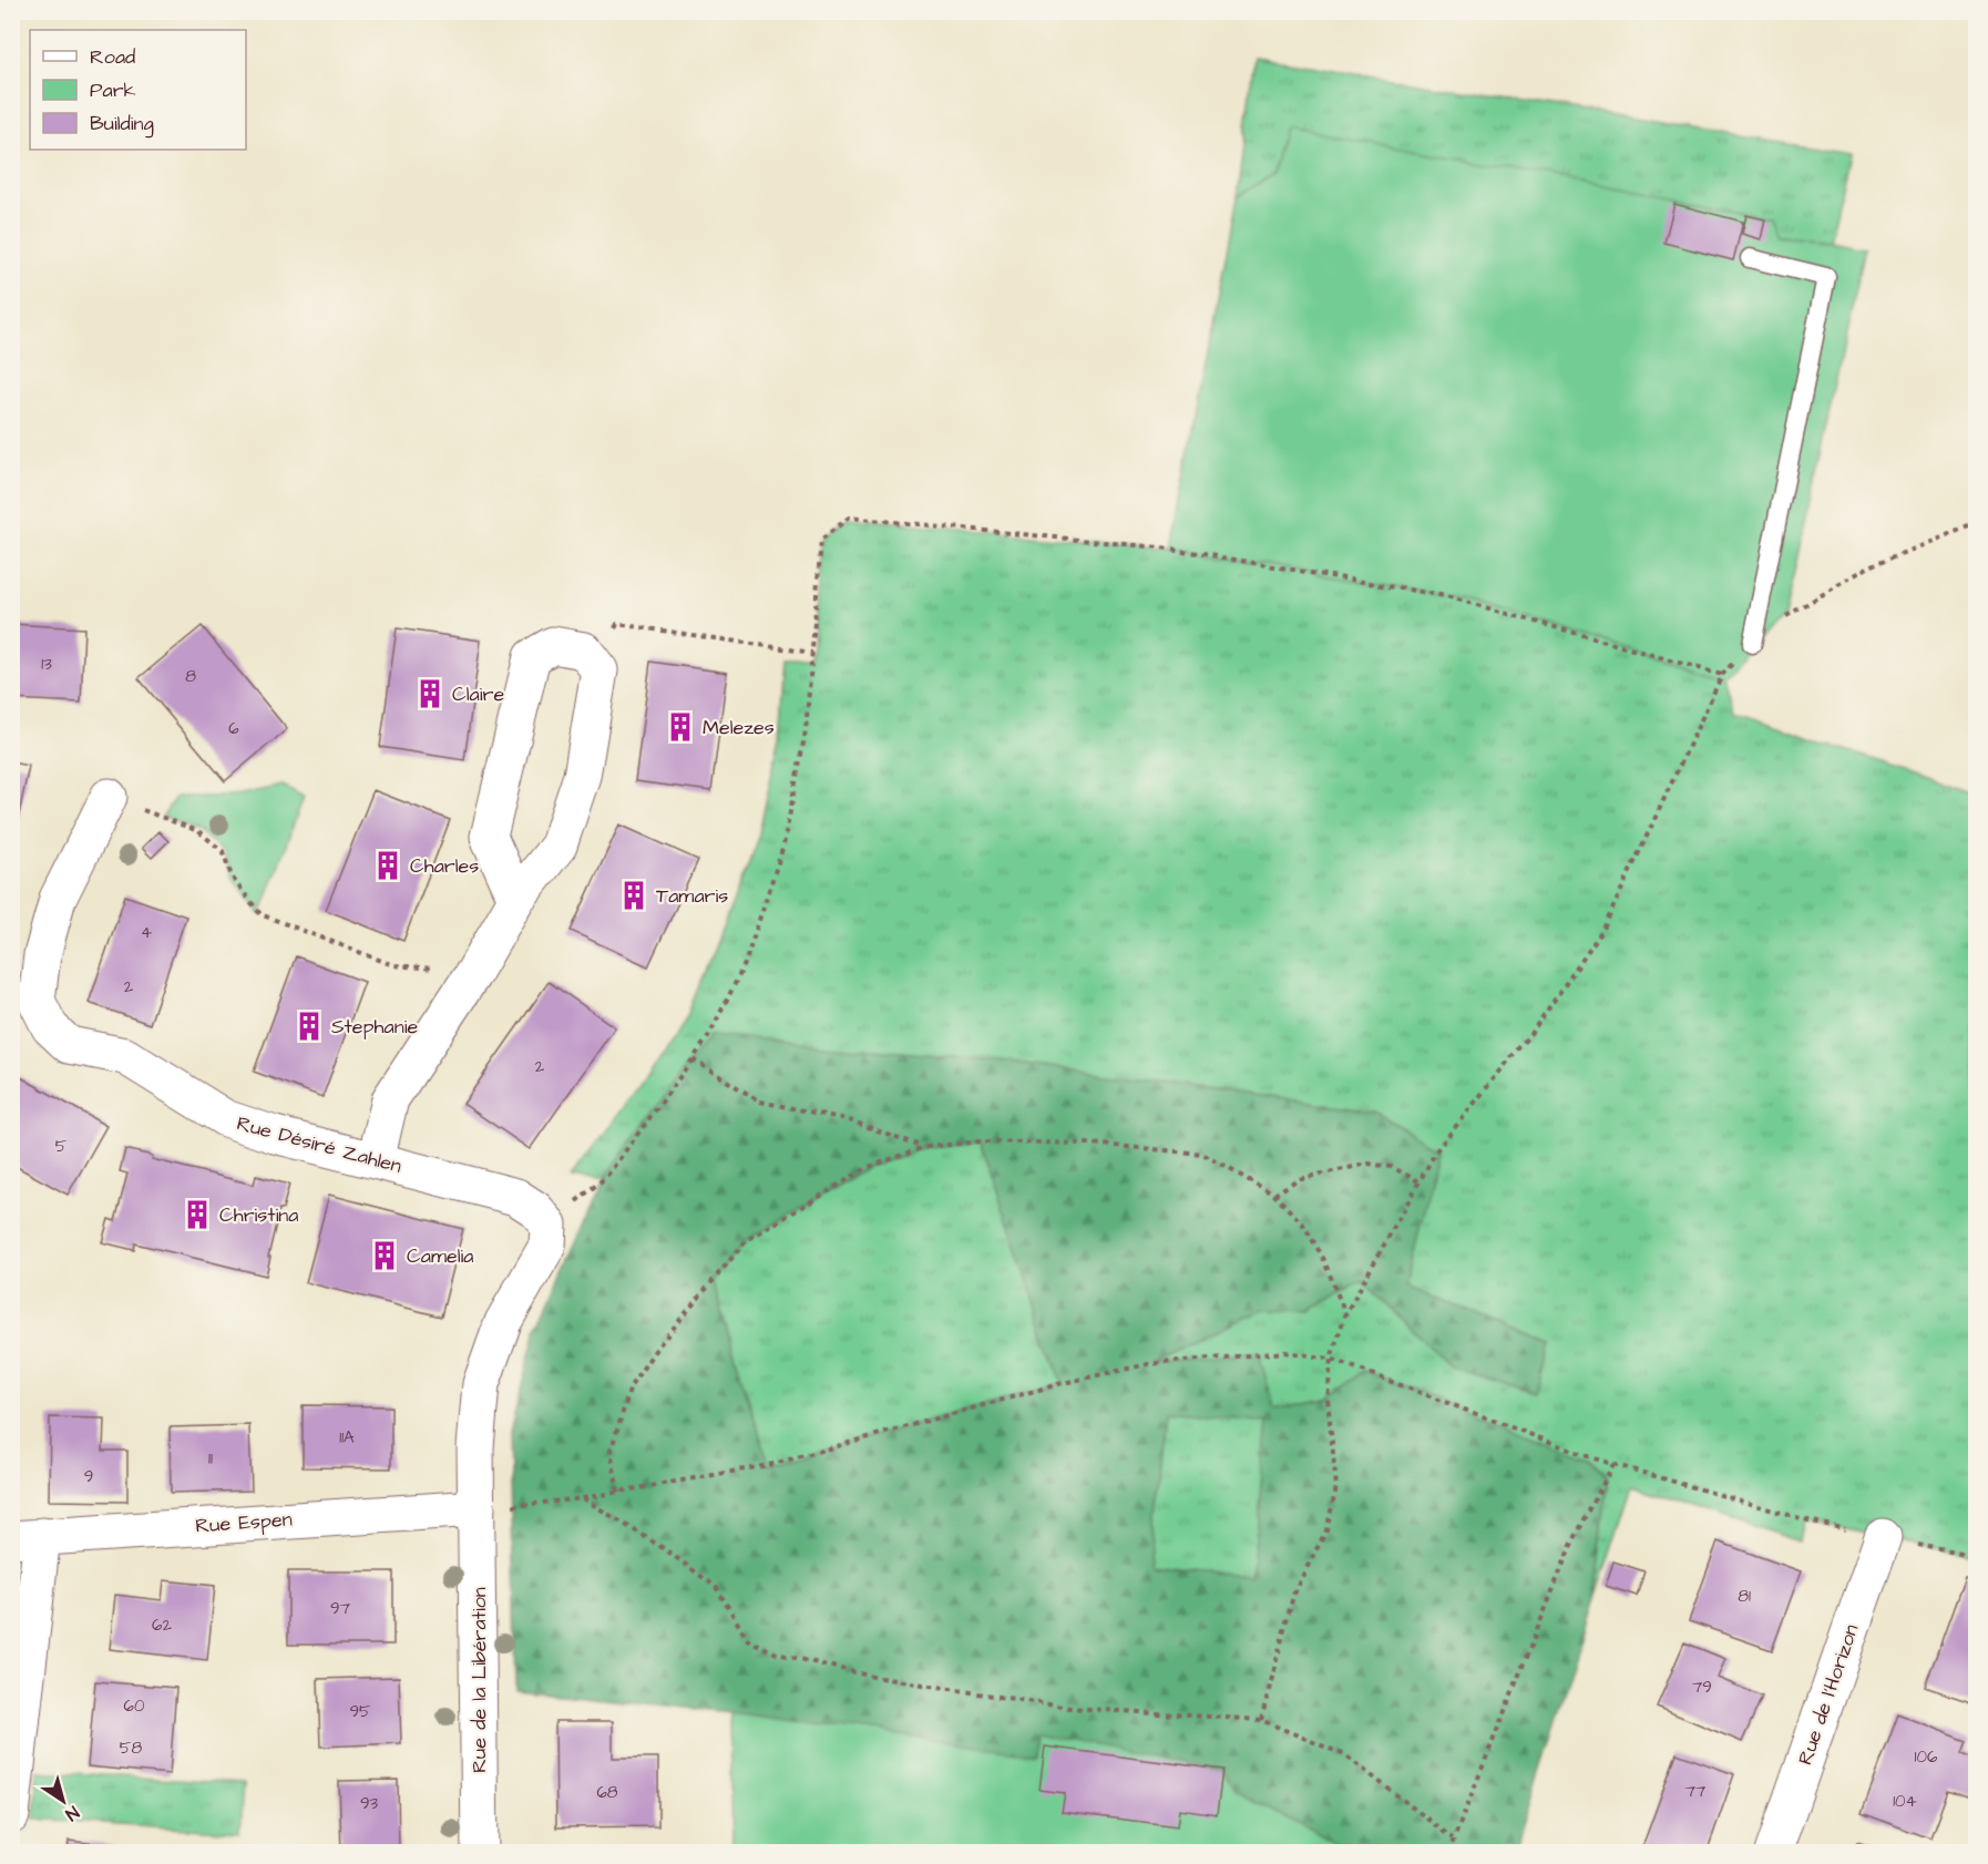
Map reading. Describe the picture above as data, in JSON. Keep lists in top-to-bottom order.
{
  "streets": {
    "street": [
      "Rue Désiré Zahlen",
      "Rue Espen",
      "Rue de la Libération",
      "Rue de l'Horizon"
    ]
  },
  "crossings": [
    ["Rue Espen", "Rue de la Libération"]
  ],
  "places": {
    "building": [
      "Claire",
      "Melezes",
      "Charles",
      "Tamaris",
      "Stephanie",
      "Christina",
      "Camelia"
    ]
  },
  "house_numbers": [
    "13",
    "8",
    "6",
    "4",
    "2",
    "2",
    "5",
    "11A",
    "11",
    "9",
    "81",
    "97",
    "62",
    "79",
    "60",
    "95",
    "58",
    "106",
    "77",
    "68",
    "104",
    "93"
  ],
  "legend": ["Road", "Park", "Building"],
  "north": "bottom right"
}
